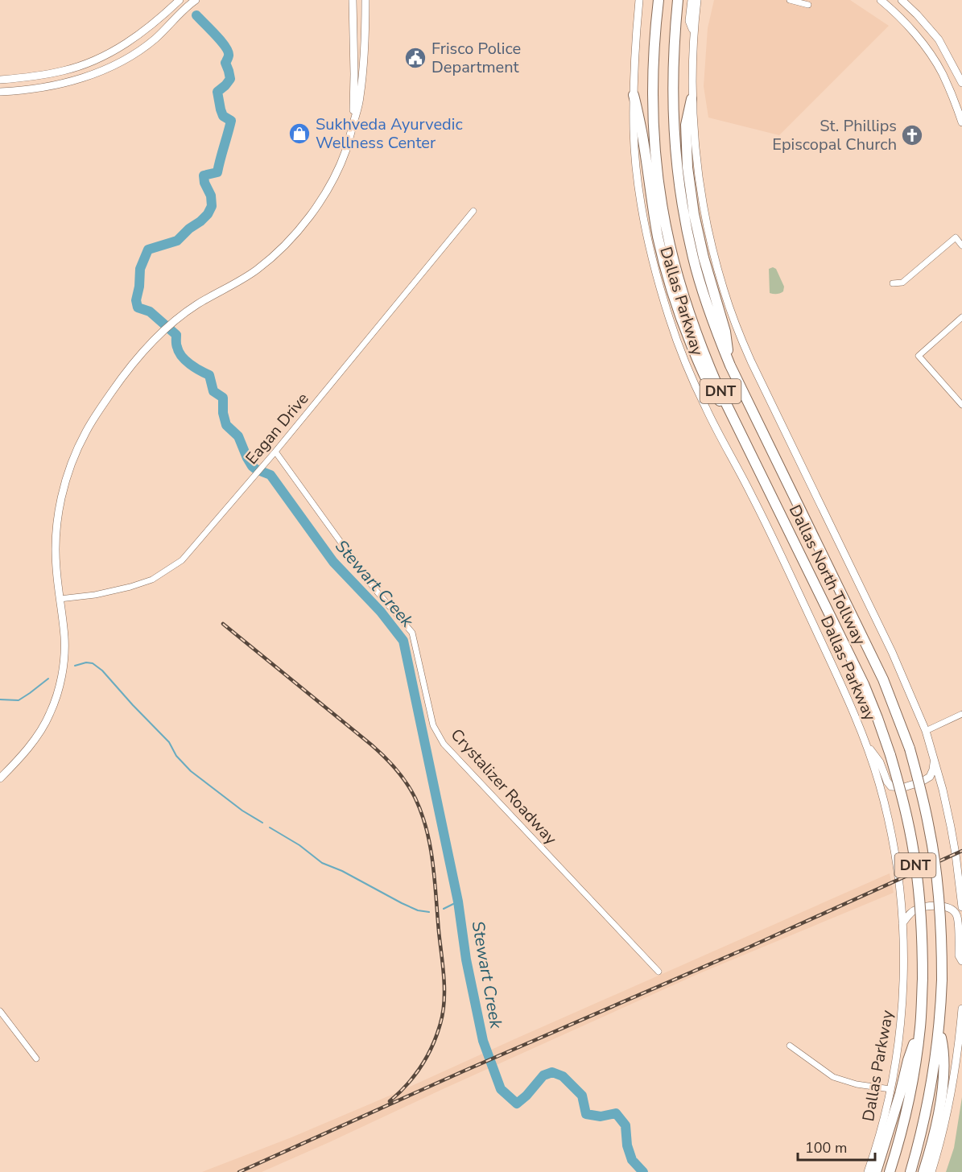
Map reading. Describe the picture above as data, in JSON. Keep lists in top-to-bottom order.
{
  "streets": {
    "highway": ["DNT", "Dallas North Tollway"],
    "main road": ["Dallas Parkway"],
    "street": ["Eagan Drive", "Crystalizer Roadway"]
  },
  "crossings": [
    ["Eagan Drive", "Crystalizer Roadway"]
  ],
  "water": ["Stewart Creek"],
  "places": {
    "public building": ["Frisco Police Department"],
    "shop": ["Sukhveda Ayurvedic Wellness Center"],
    "church": ["St. Phillips Episcopal Church"]
  },
  "scale_bar": "100 m"
}
